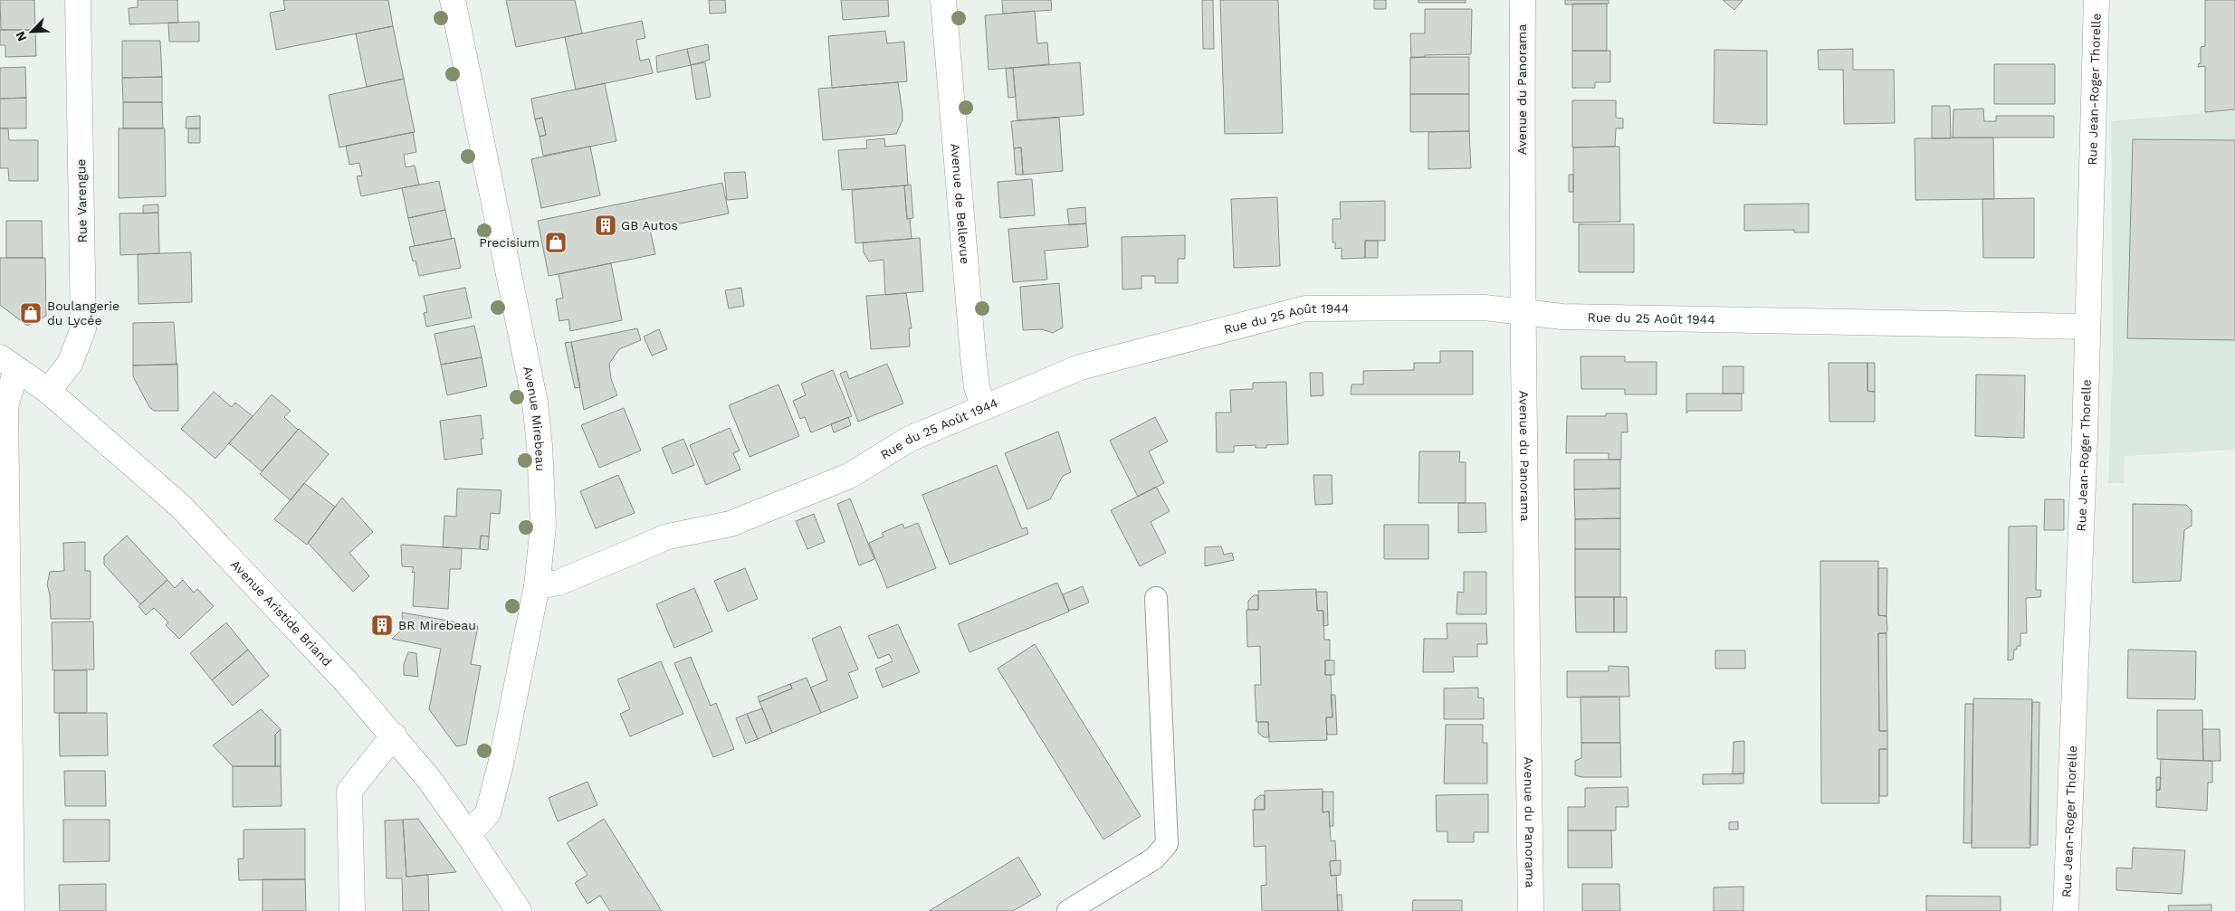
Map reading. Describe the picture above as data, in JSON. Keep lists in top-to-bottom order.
{
  "streets": {
    "street": [
      "Avenue du Panorama",
      "Rue Jean-Roger Thorelle",
      "Rue Varengue",
      "Avenue de Bellevue",
      "Rue du 25 Août 1944",
      "Avenue Mirebeau",
      "Avenue Aristide Briand"
    ]
  },
  "crossings": [
    ["Avenue du Panorama", "Rue du 25 Août 1944"],
    ["Rue Jean-Roger Thorelle", "Rue du 25 Août 1944"],
    ["Rue Varengue", "Avenue Aristide Briand"],
    ["Avenue de Bellevue", "Rue du 25 Août 1944"],
    ["Rue du 25 Août 1944", "Avenue Mirebeau"],
    ["Avenue Mirebeau", "Avenue Aristide Briand"]
  ],
  "places": {
    "building": ["GB Autos", "BR Mirebeau"],
    "shop": ["Precisium", "Boulangerie du Lycée"]
  },
  "north": "bottom left"
}
